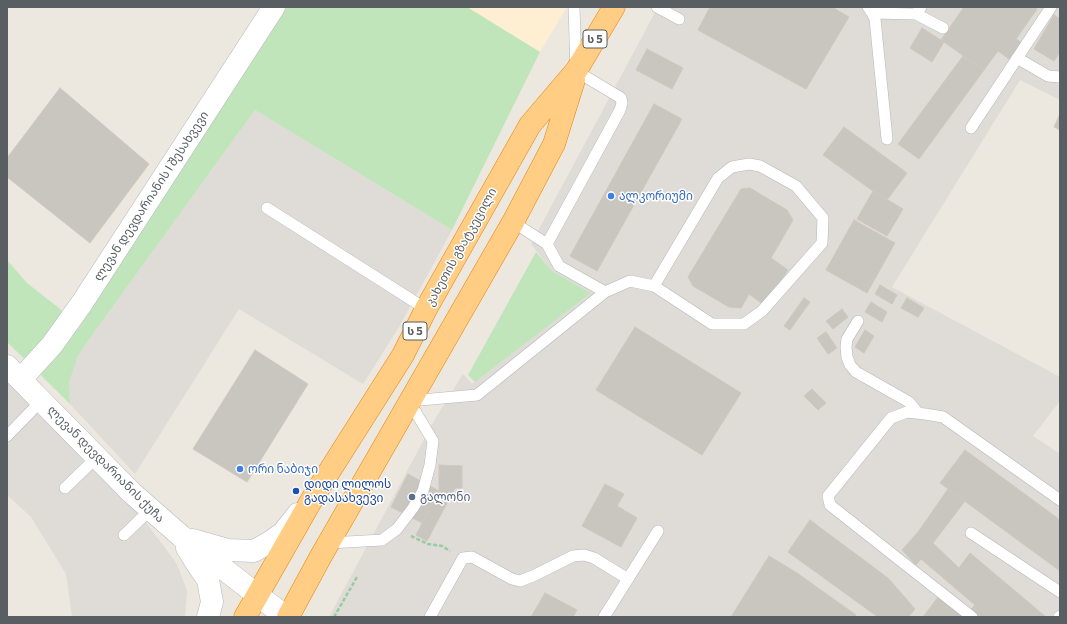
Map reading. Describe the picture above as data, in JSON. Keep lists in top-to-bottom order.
{
  "streets": {
    "highway": ["ს 5", "კახეთის გზატკეცილი"],
    "main road": ["ლევან დევდარიანის I შესახვევი", "ლევან დევდარიანის ქუჩა"]
  },
  "crossings": [
    ["ლევან დევდარიანის I შესახვევი", "ლევან დევდარიანის ქუჩა"],
    ["კახეთის გზატკეცილი", "ლევან დევდარიანის ქუჩა"]
  ],
  "places": [
    "ალკორიუმი",
    "ორი ნაბიჯი",
    "დიდი ლილოს გადასახვევი",
    "გალონი"
  ]
}
